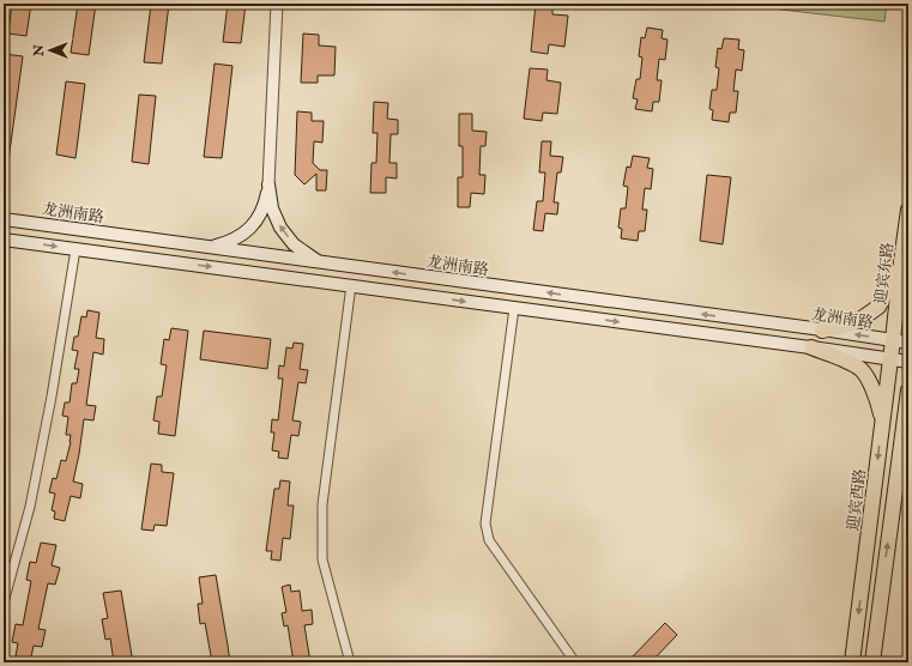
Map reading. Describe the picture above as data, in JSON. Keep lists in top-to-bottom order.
{
  "streets": {
    "highway": ["迎宾东路", "迎宾西路"],
    "main road": ["龙洲南路"]
  },
  "crossings": [
    ["龙洲南路", "迎宾东路"],
    ["龙洲南路", "迎宾西路"],
    ["迎宾东路", "迎宾西路"]
  ],
  "north": "left"
}
